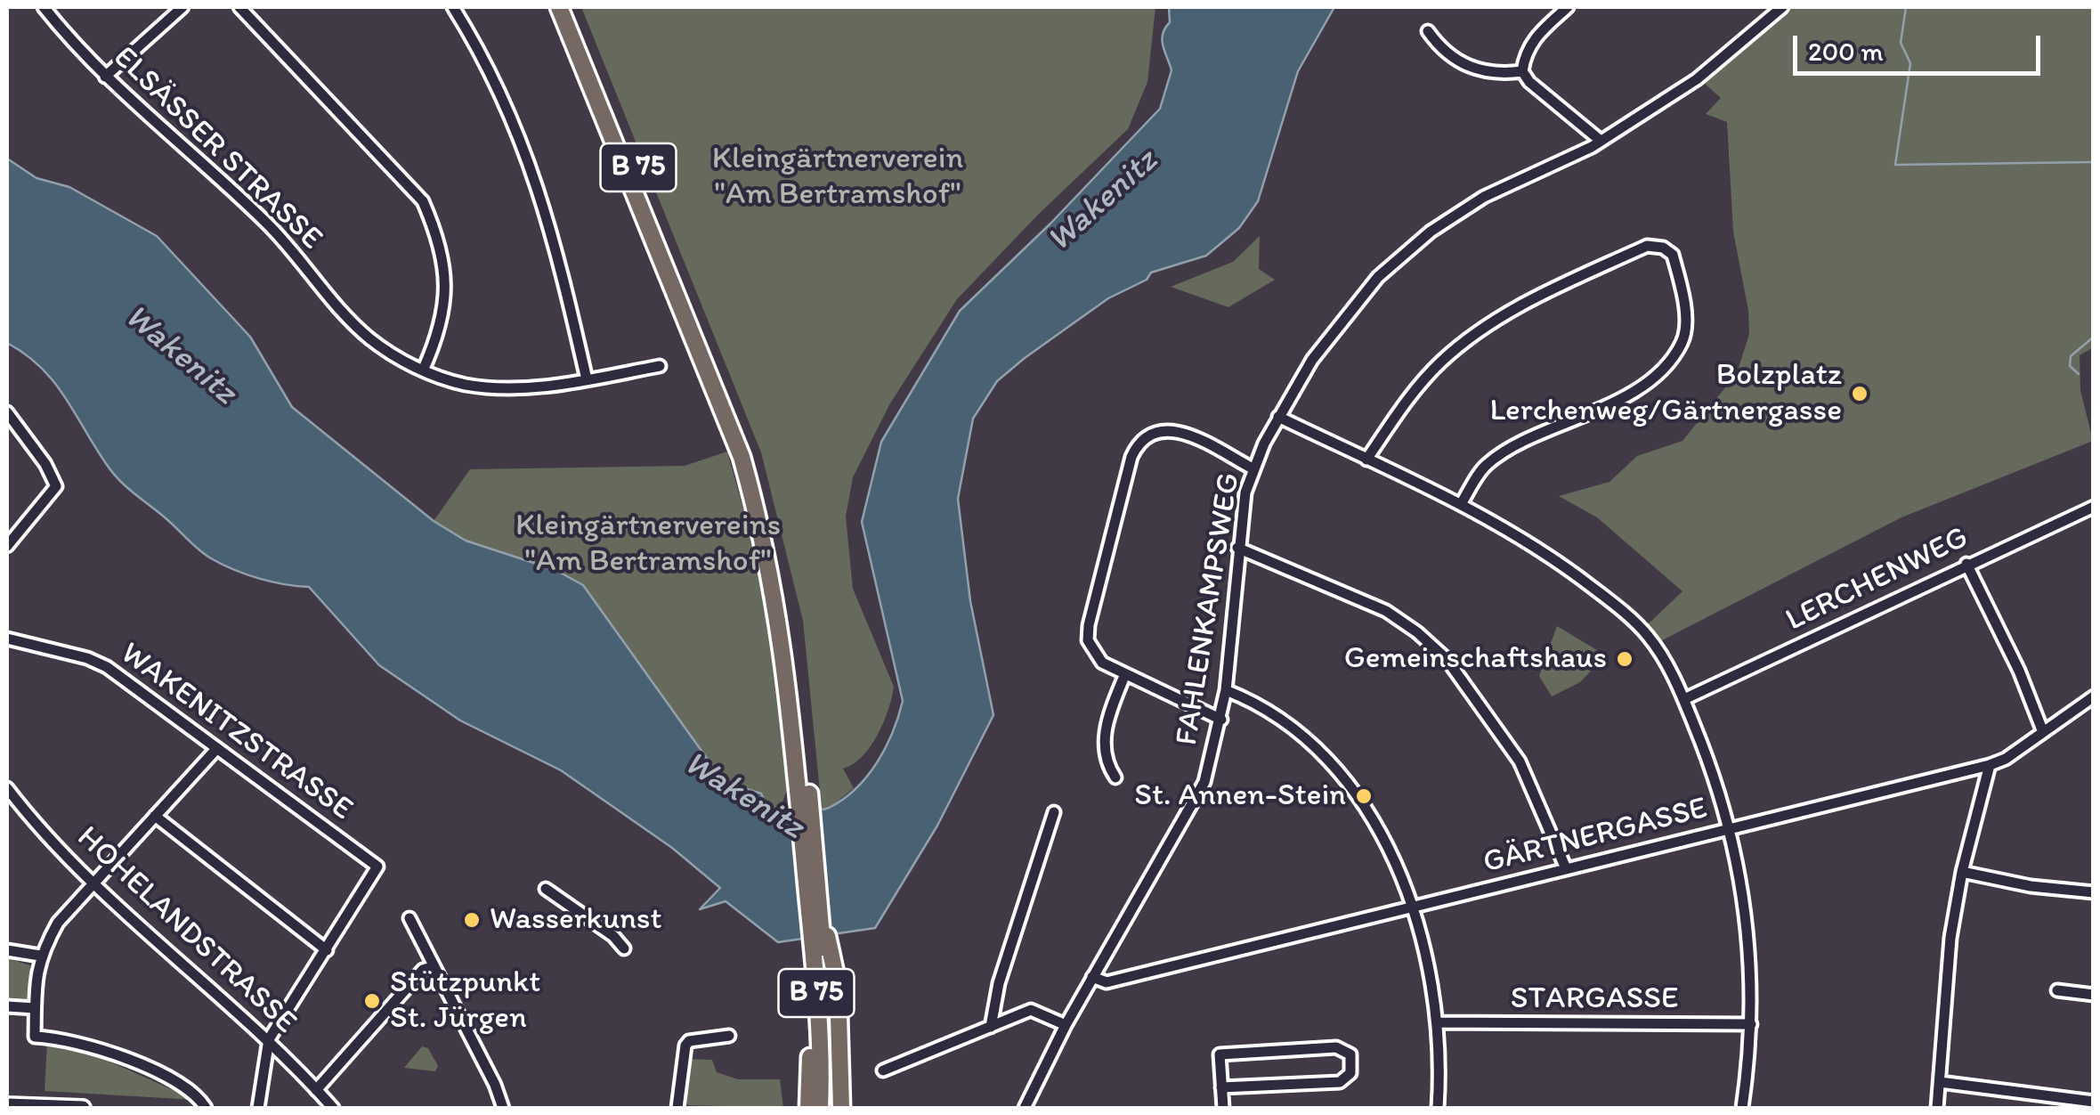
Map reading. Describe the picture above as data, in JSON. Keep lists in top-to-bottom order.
{
  "streets": {
    "main road": ["B 75"],
    "street": [
      "ELSÄSSER STRASSE",
      "LERCHENWEG",
      "FAHLENKAMPSWEG",
      "WAKENITZSTRASSE",
      "GÄRTNERGASSE",
      "HOHELANDSTRASSE",
      "STARGASSE"
    ]
  },
  "crossings": [
    ["FAHLENKAMPSWEG", "GÄRTNERGASSE"]
  ],
  "water": ["Wakenitz"],
  "parks": ["Kleingärtnerverein \"Am Bertramshof\"", "Kleingärtnervereins \"Am Bertramshof\""],
  "places": [
    "Bolzplatz Lerchenweg/Gärtnergasse",
    "Gemeinschaftshaus",
    "St. Annen-Stein",
    "Wasserkunst",
    "Stützpunkt St. Jürgen"
  ],
  "scale_bar": "200 m"
}
